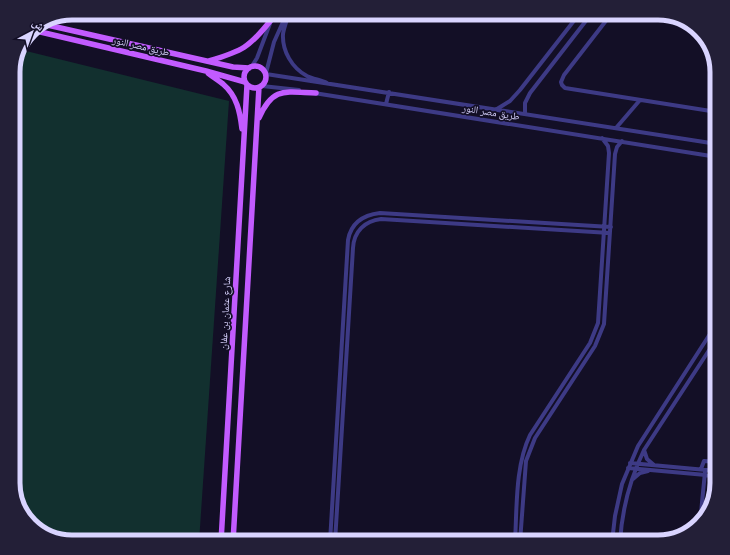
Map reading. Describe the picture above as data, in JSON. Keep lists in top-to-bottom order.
{
  "streets": {
    "main road": ["طريق مصر النور", "شارع عثمان بن عفان"]
  },
  "crossings": [
    ["طريق مصر النور", "شارع عثمان بن عفان"]
  ],
  "north": "top right"
}
